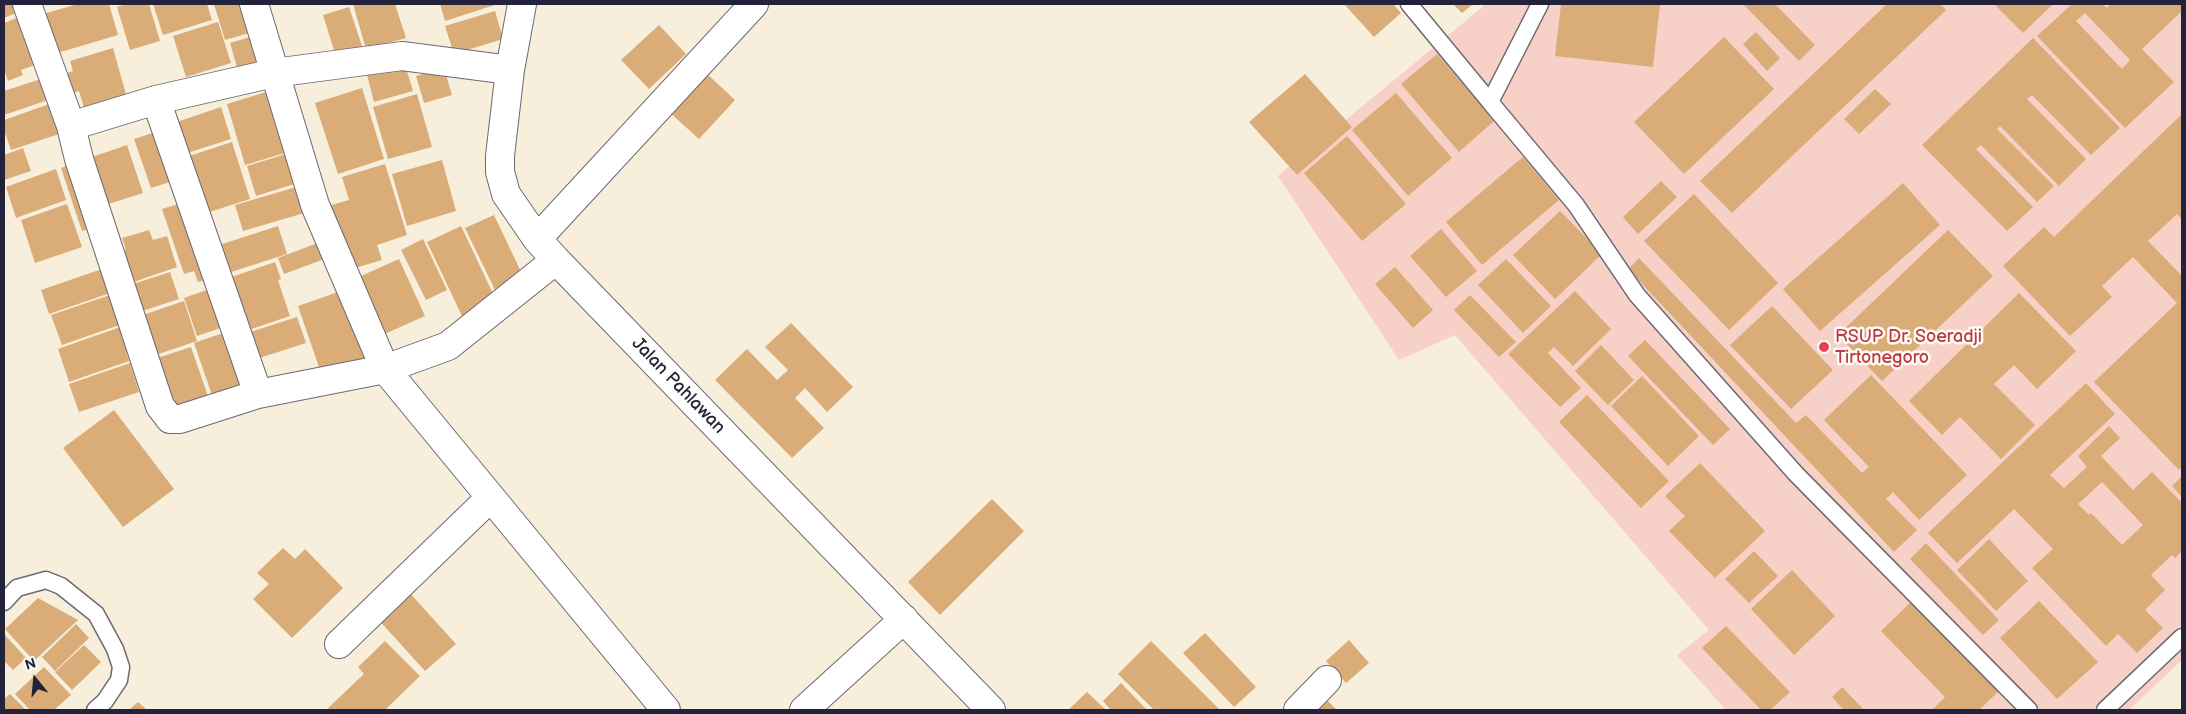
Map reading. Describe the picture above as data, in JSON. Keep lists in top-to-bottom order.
{
  "streets": {
    "street": ["Jalan Pahlawan"]
  },
  "places": ["RSUP Dr. Soeradji Tirtonegoro"],
  "north": "top"
}
